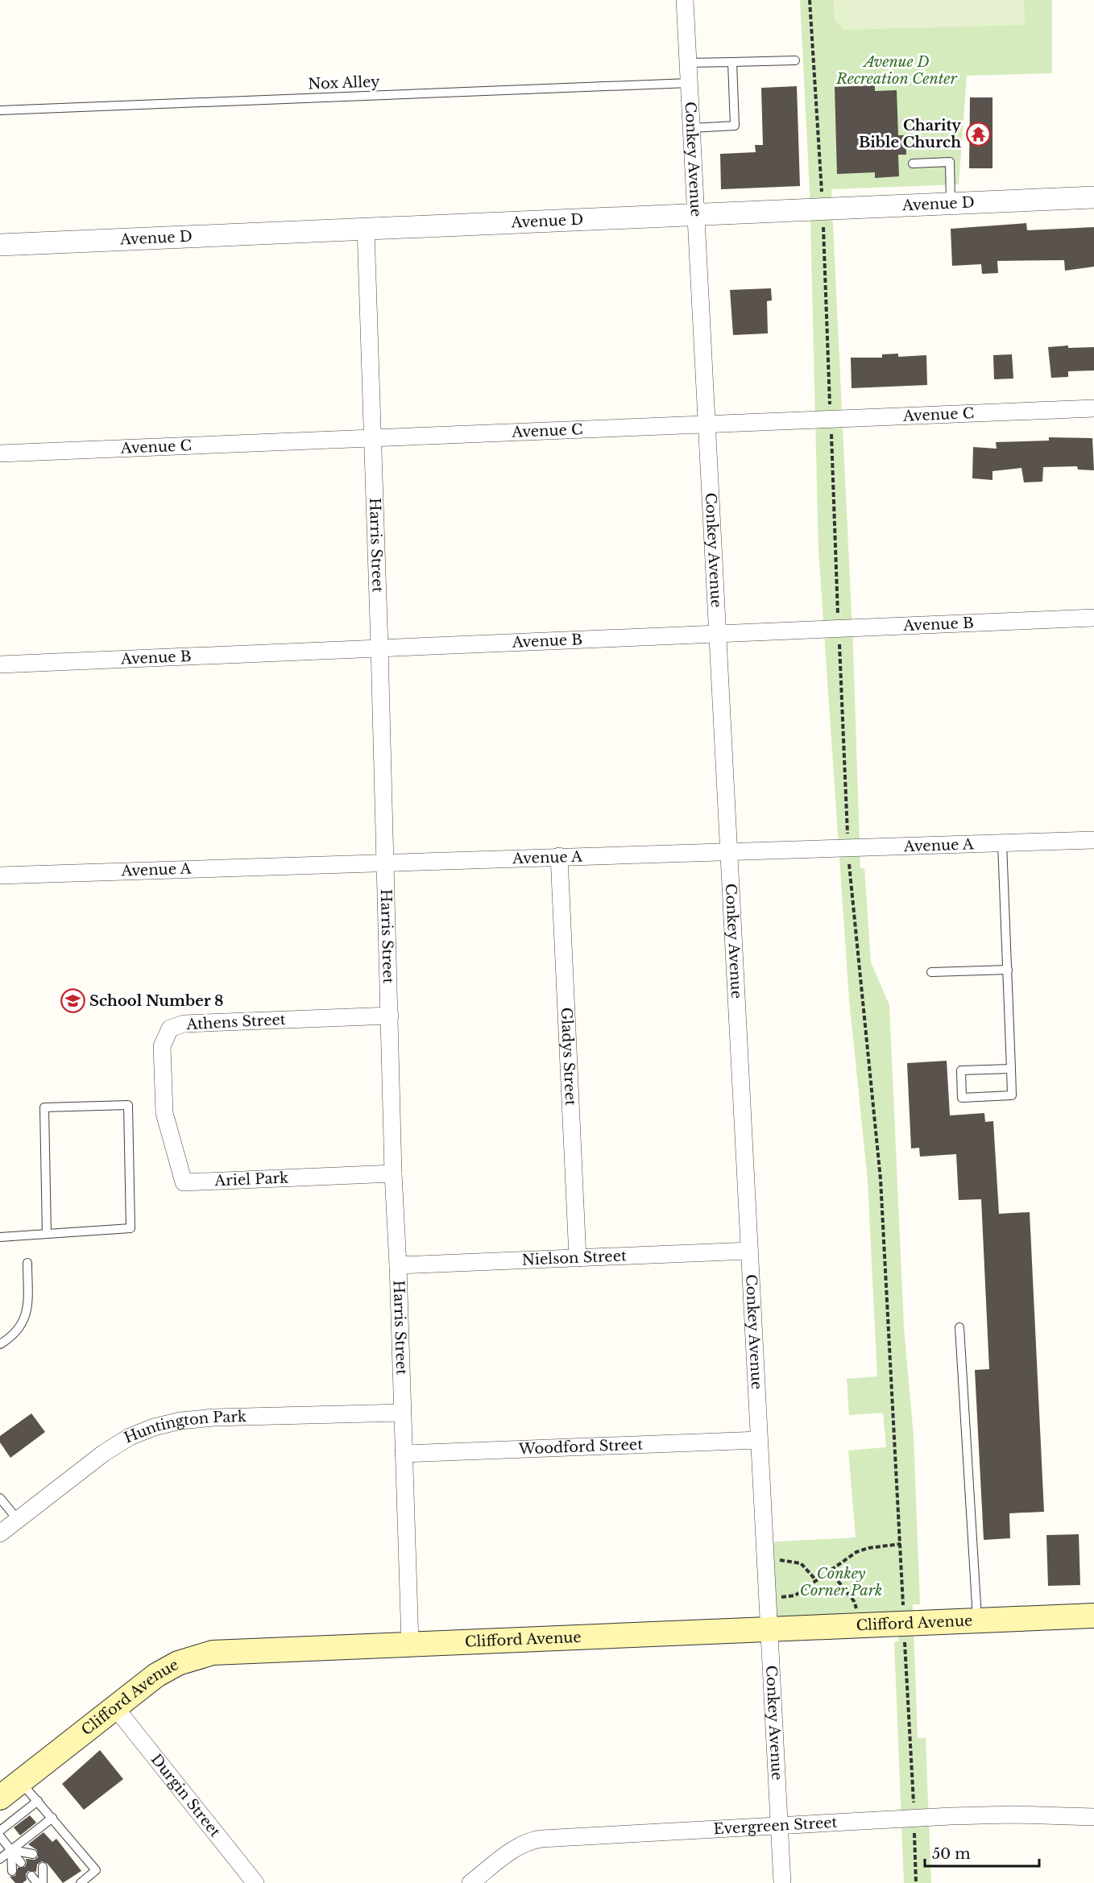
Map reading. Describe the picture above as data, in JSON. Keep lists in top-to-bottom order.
{
  "streets": {
    "main road": ["Clifford Avenue"],
    "street": [
      "Conkey Avenue",
      "Avenue D",
      "Avenue C",
      "Harris Street",
      "Avenue B",
      "Avenue A",
      "Athens Street",
      "Gladys Street",
      "Ariel Park",
      "Nielson Street",
      "Huntington Park",
      "Woodford Street",
      "Durgin Street",
      "Evergreen Street"
    ],
    "lane": ["Nox Alley"]
  },
  "crossings": [
    ["Nox Alley", "Conkey Avenue"],
    ["Conkey Avenue", "Avenue D"],
    ["Conkey Avenue", "Avenue C"],
    ["Conkey Avenue", "Avenue B"],
    ["Conkey Avenue", "Avenue A"],
    ["Conkey Avenue", "Nielson Street"],
    ["Conkey Avenue", "Woodford Street"],
    ["Conkey Avenue", "Clifford Avenue"],
    ["Conkey Avenue", "Evergreen Street"],
    ["Avenue D", "Harris Street"],
    ["Avenue C", "Harris Street"],
    ["Harris Street", "Avenue B"],
    ["Harris Street", "Avenue A"],
    ["Harris Street", "Athens Street"],
    ["Harris Street", "Ariel Park"],
    ["Harris Street", "Nielson Street"],
    ["Harris Street", "Huntington Park"],
    ["Harris Street", "Woodford Street"],
    ["Harris Street", "Clifford Avenue"],
    ["Avenue A", "Gladys Street"],
    ["Athens Street", "Ariel Park"],
    ["Gladys Street", "Nielson Street"],
    ["Clifford Avenue", "Durgin Street"]
  ],
  "parks": ["Avenue D Recreation Center", "Conkey Corner Park"],
  "places": {
    "temple": ["Charity Bible Church"],
    "school or university": ["School Number 8"]
  },
  "scale_bar": "50 m"
}
